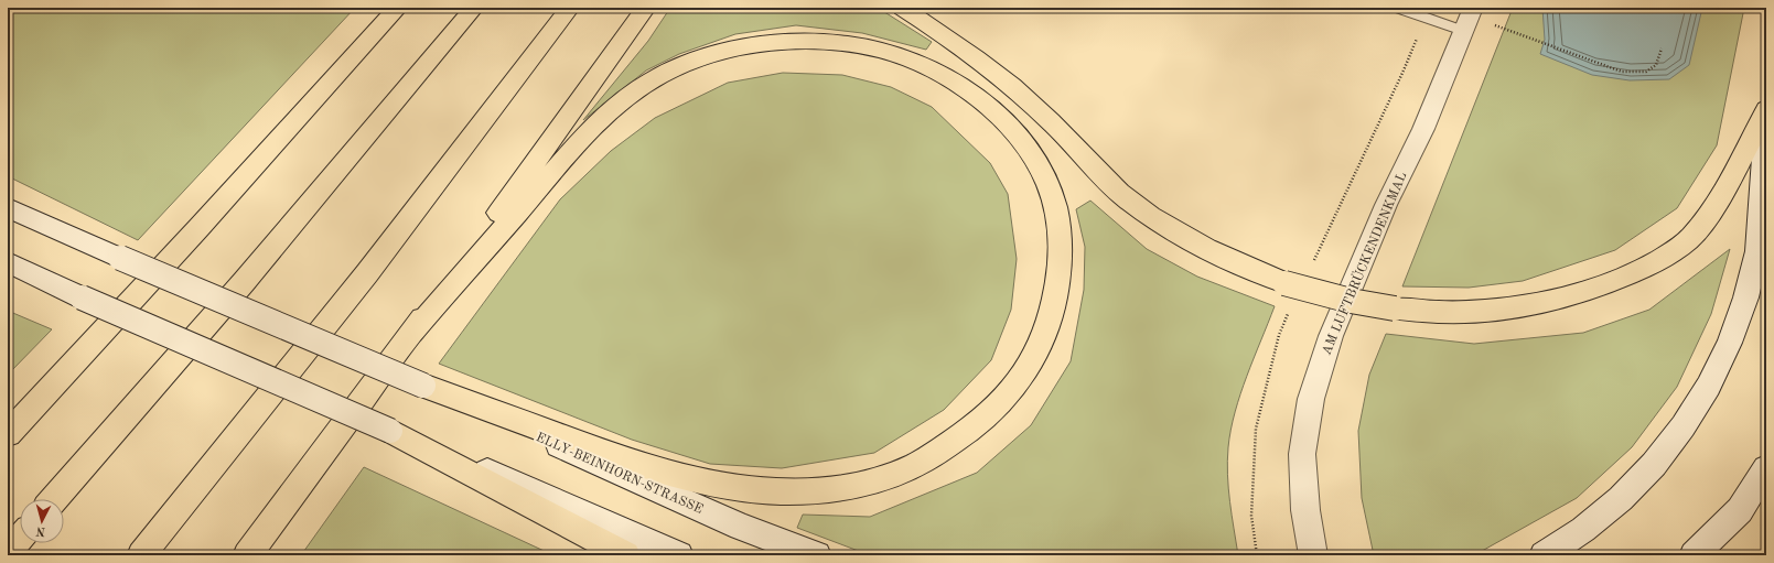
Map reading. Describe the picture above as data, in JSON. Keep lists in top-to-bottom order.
{
  "streets": {
    "street": ["AM LUFTBRÜCKENDENKMAL", "ELLY-BEINHORN-STRASSE"]
  },
  "north": "bottom"
}
